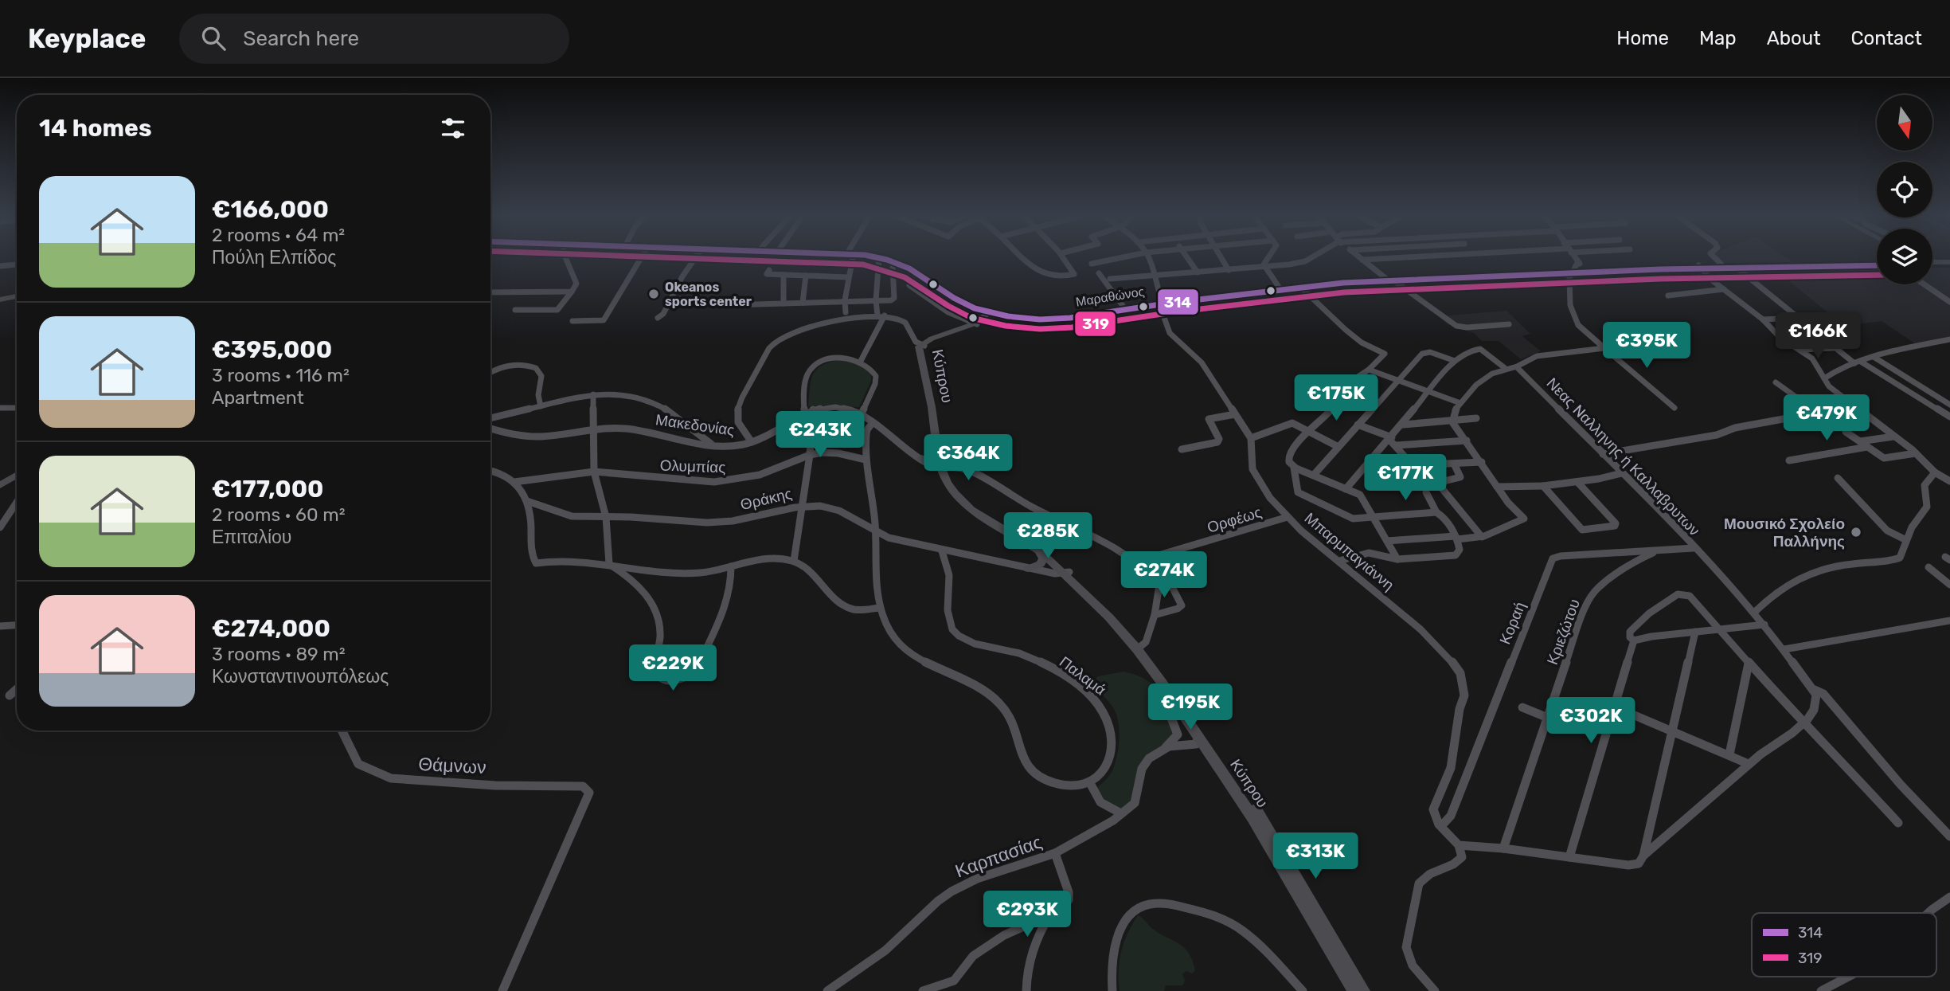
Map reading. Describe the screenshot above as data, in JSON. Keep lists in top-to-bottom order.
{
  "streets": {
    "main road": ["Μαραθώνος", "Κύπρου"],
    "street": [
      "Μακεδονίας",
      "Νεας Nαλληνης ή Καλλαβρυτων",
      "Ολυμπίας",
      "Θράκης",
      "Ορφέως",
      "Μπαρμπαγιάννη",
      "Κοραή",
      "Κριεζώτου",
      "Παλαμά",
      "Θάμνων",
      "Καρπασίας"
    ]
  },
  "crossings": [
    ["Μαραθώνος", "Κύπρου"],
    ["Κύπρου", "Μακεδονίας"],
    ["Κύπρου", "Θράκης"],
    ["Μακεδονίας", "Ορφέως"],
    ["Νεας Nαλληνης ή Καλλαβρυτων", "Κοραή"],
    ["Θράκης", "Παλαμά"],
    ["Ορφέως", "Μπαρμπαγιάννη"],
    ["Μπαρμπαγιάννη", "Κοραή"],
    ["Κοραή", "Κριεζώτου"]
  ],
  "places": ["Okeanos sports center", "Μουσικό Σχολείο Παλλήνης"],
  "lines": ["transit line 314", "transit line 319"],
  "legend": ["314", "319"],
  "north": "bottom",
  "page": {
    "header": "Keyplace",
    "search": "Search here",
    "nav": [
      "Home",
      "Map",
      "About",
      "Contact"
    ],
    "heading": "14 homes",
    "list": [
      {
        "name": "€166,000",
        "note": "2 rooms · 64 m² · Πούλη Ελπίδος"
      },
      {
        "name": "€395,000",
        "note": "3 rooms · 116 m² · Apartment"
      },
      {
        "name": "€177,000",
        "note": "2 rooms · 60 m² · Επιταλίου"
      },
      {
        "name": "€274,000",
        "note": "3 rooms · 89 m² · Κωνσταντινουπόλεως"
      }
    ],
    "price": [
      "€166K",
      "€395K",
      "€175K",
      "€479K",
      "€243K",
      "€364K",
      "€177K",
      "€285K",
      "€274K",
      "€229K",
      "€195K",
      "€302K",
      "€313K",
      "€293K"
    ]
  }
}
